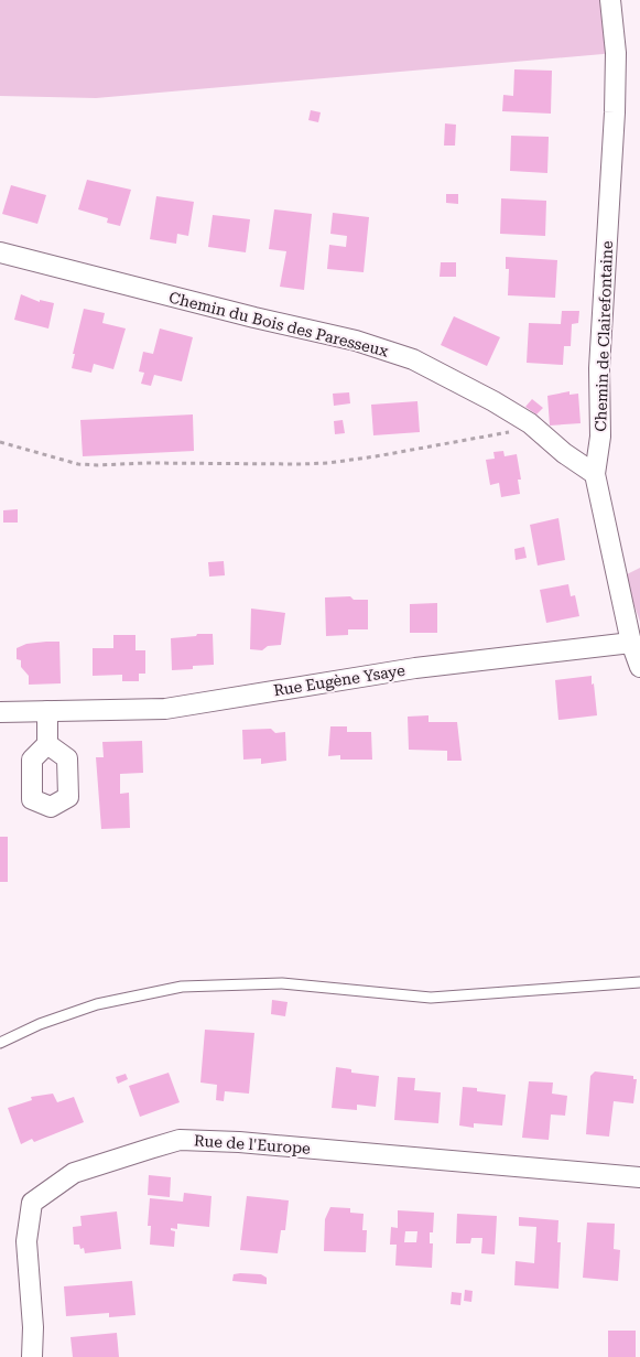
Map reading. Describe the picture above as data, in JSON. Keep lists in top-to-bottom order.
{
  "streets": {
    "street": [
      "Chemin du Bois des Paresseux",
      "Chemin de Clairefontaine",
      "Rue Eugène Ysaye",
      "Rue de l'Europe"
    ]
  },
  "crossings": [
    ["Chemin du Bois des Paresseux", "Chemin de Clairefontaine"],
    ["Chemin de Clairefontaine", "Rue Eugène Ysaye"]
  ]
}
